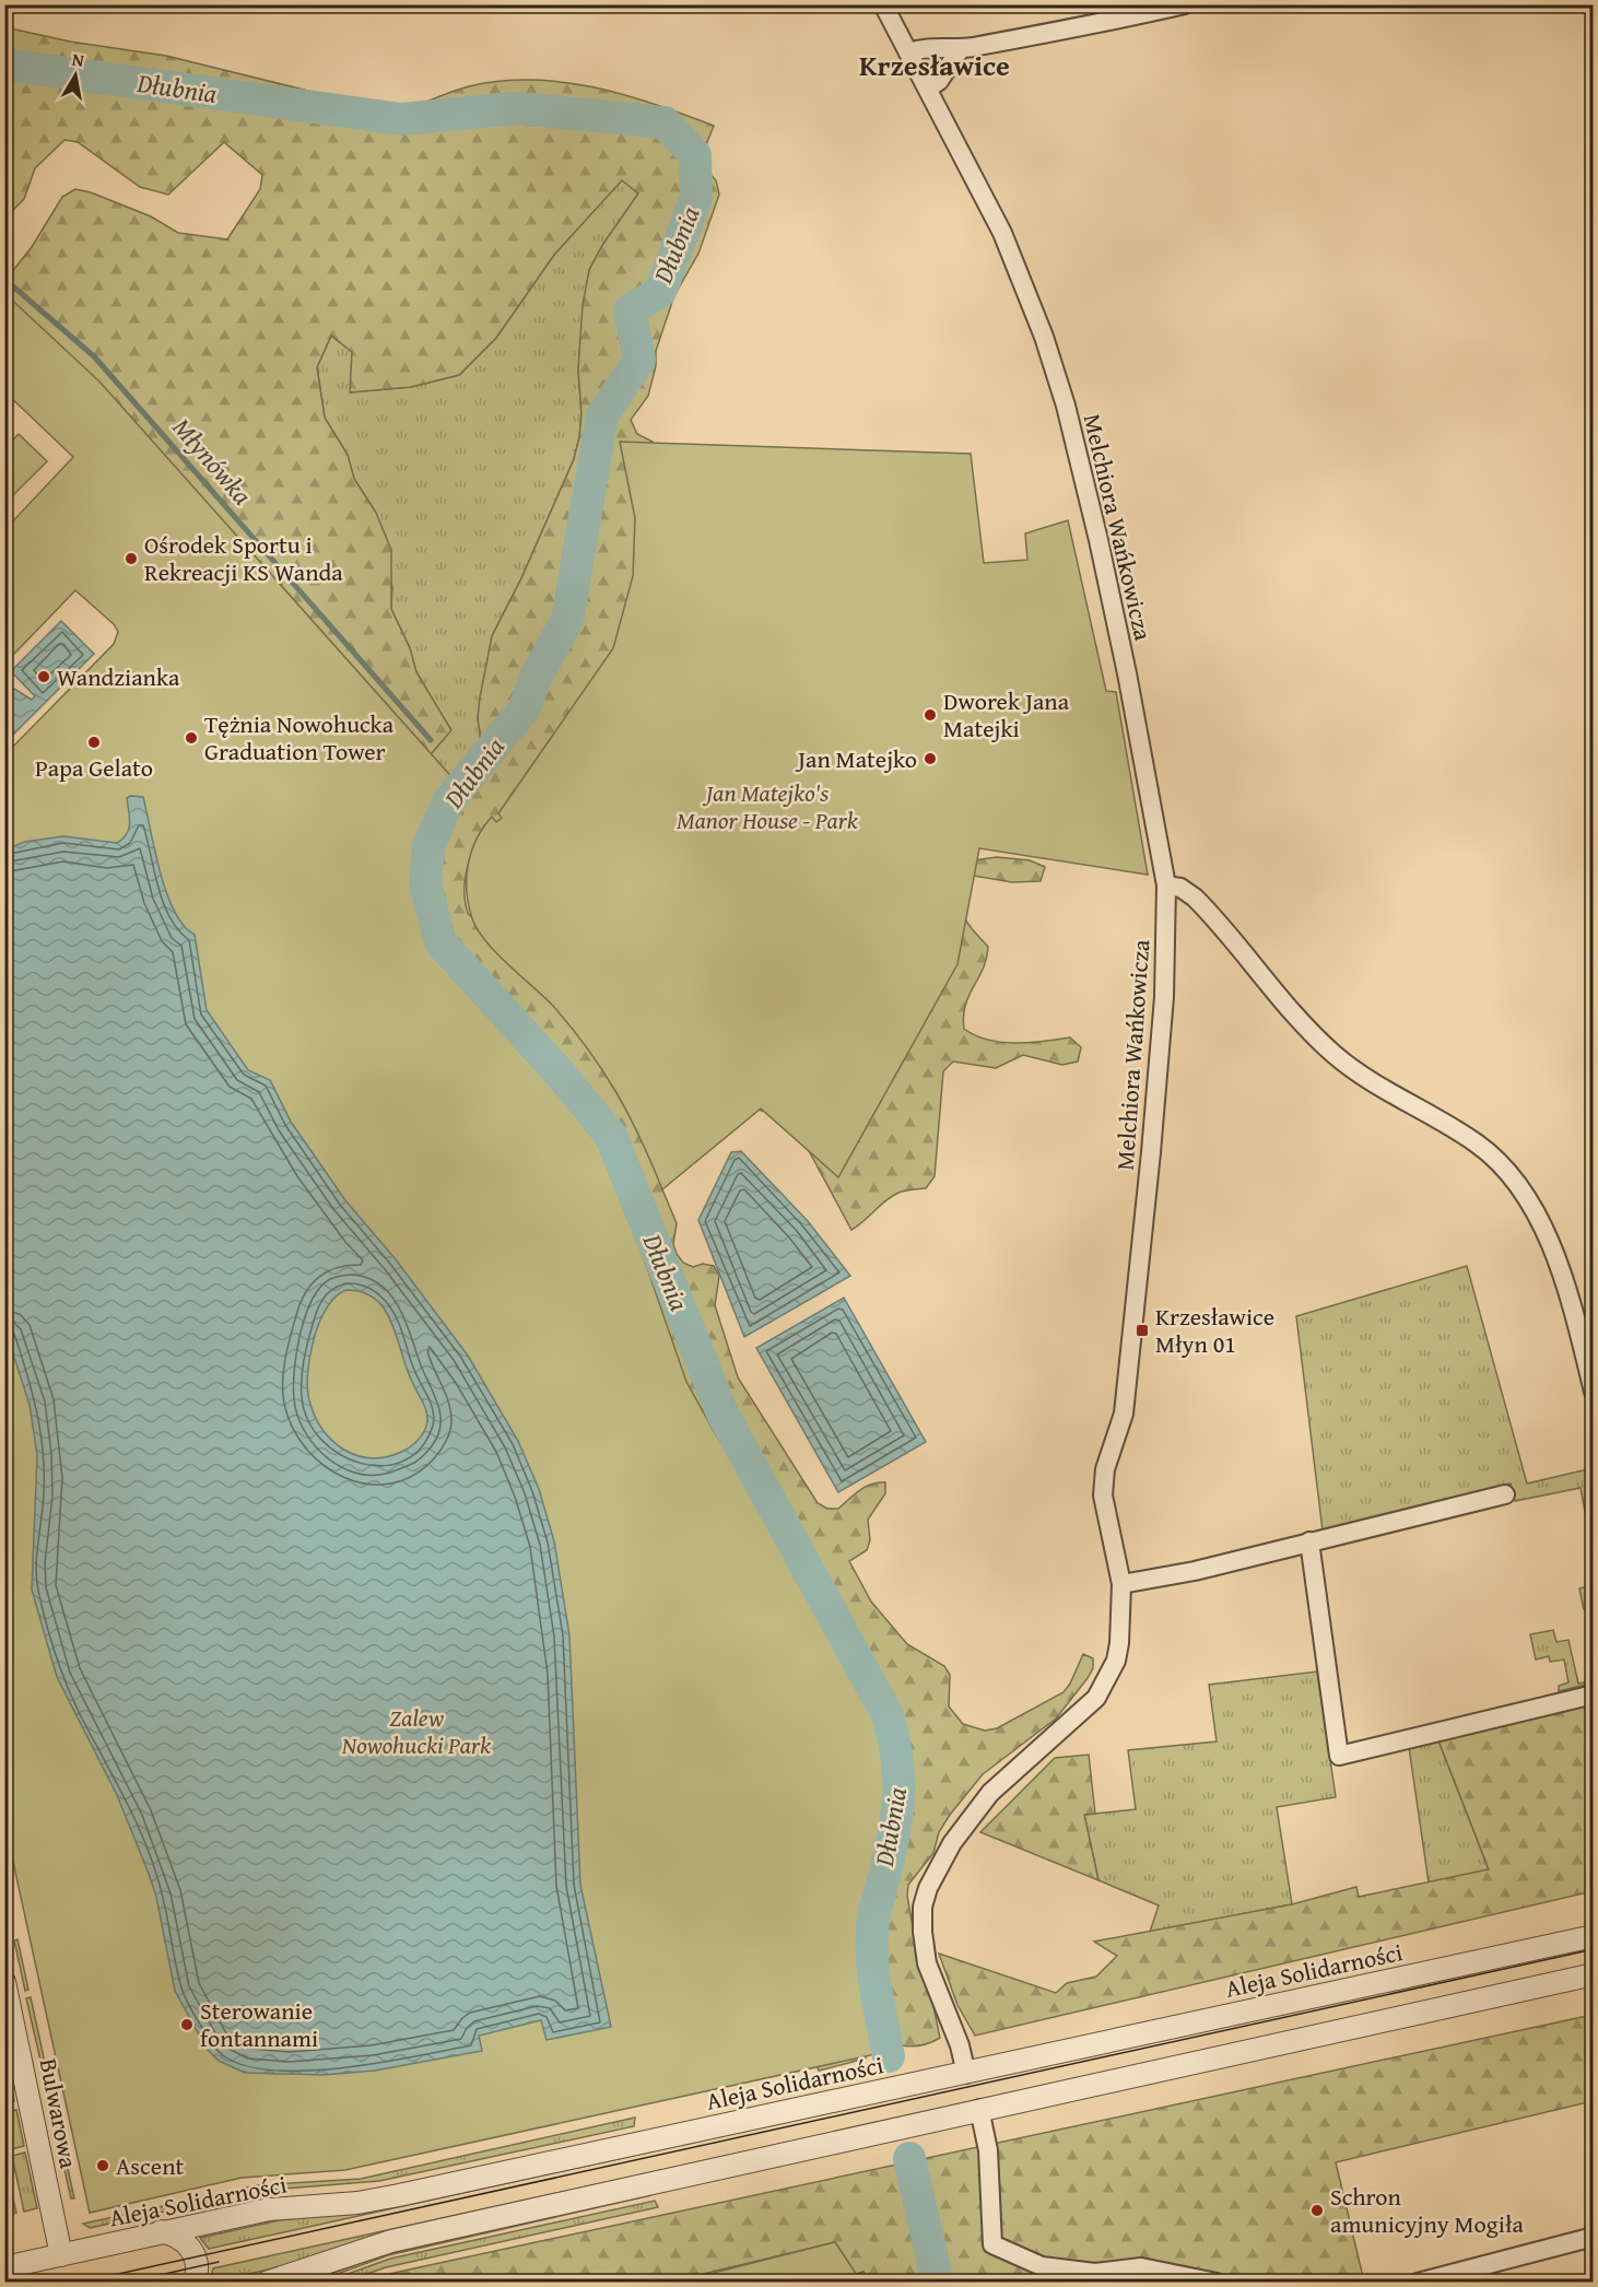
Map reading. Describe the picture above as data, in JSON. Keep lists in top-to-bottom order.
{
  "streets": {
    "street": ["Melchiora Wańkowicza", "Aleja Solidarności", "Bulwarowa"]
  },
  "crossings": [
    ["Melchiora Wańkowicza", "Aleja Solidarności"],
    ["Aleja Solidarności", "Bulwarowa"]
  ],
  "districts": ["Krzesławice"],
  "water": ["Dłubnia", "Młynówka"],
  "parks": ["Jan Matejko's Manor House - Park", "Zalew Nowohucki Park"],
  "places": {
    "other": [
      "Ośrodek Sportu i Rekreacji KS Wanda",
      "Wandzianka",
      "Dworek Jana Matejki",
      "Tężnia Nowohucka Graduation Tower",
      "Papa Gelato",
      "Jan Matejko",
      "Sterowanie fontannami",
      "Ascent",
      "Schron amunicyjny Mogiła"
    ],
    "transit": ["Krzesławice Młyn 01"]
  },
  "north": "top"
}
